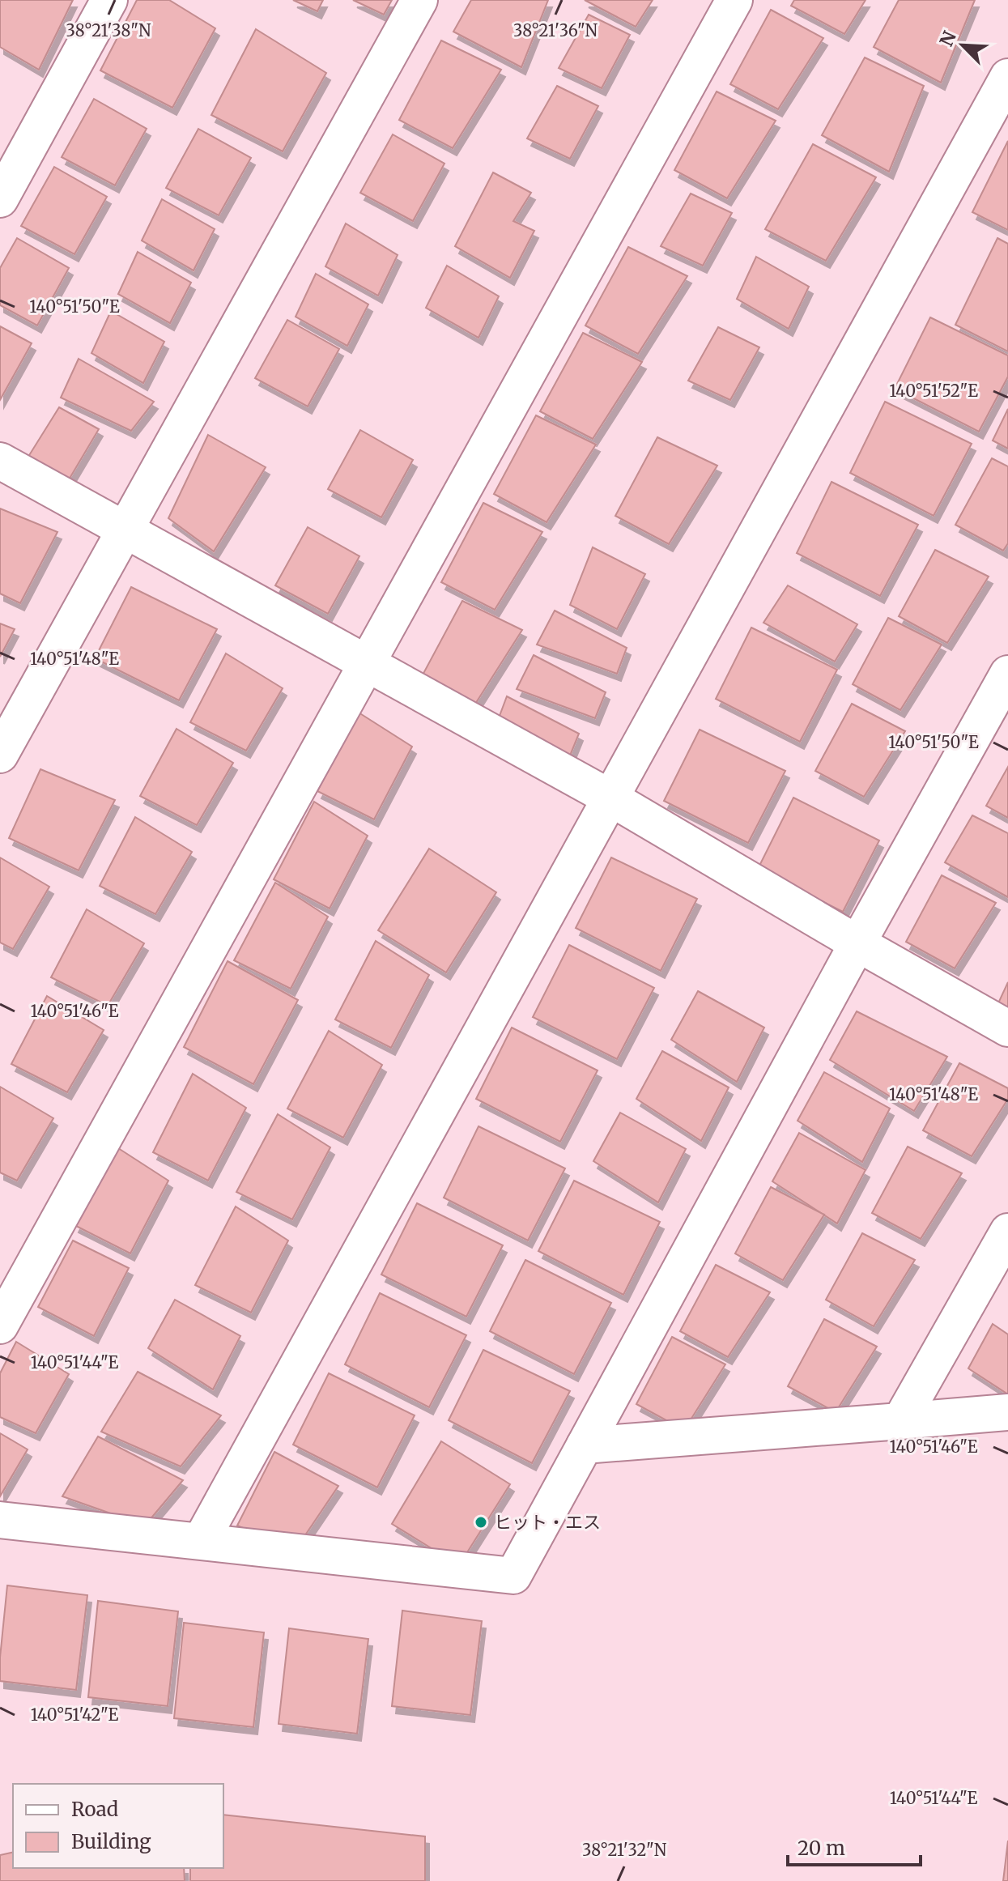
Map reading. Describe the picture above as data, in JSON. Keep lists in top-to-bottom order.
{
  "places": ["ヒット・エス"],
  "legend": ["Road", "Building"],
  "scale_bar": "20 m",
  "north": "top left",
  "coordinates": [
    "38°21'38\"N",
    "38°21'36\"N",
    "140°51'50\"E",
    "140°51'52\"E",
    "140°51'48\"E",
    "140°51'46\"E",
    "140°51'44\"E",
    "140°51'42\"E",
    "38°21'32\"N"
  ]
}
